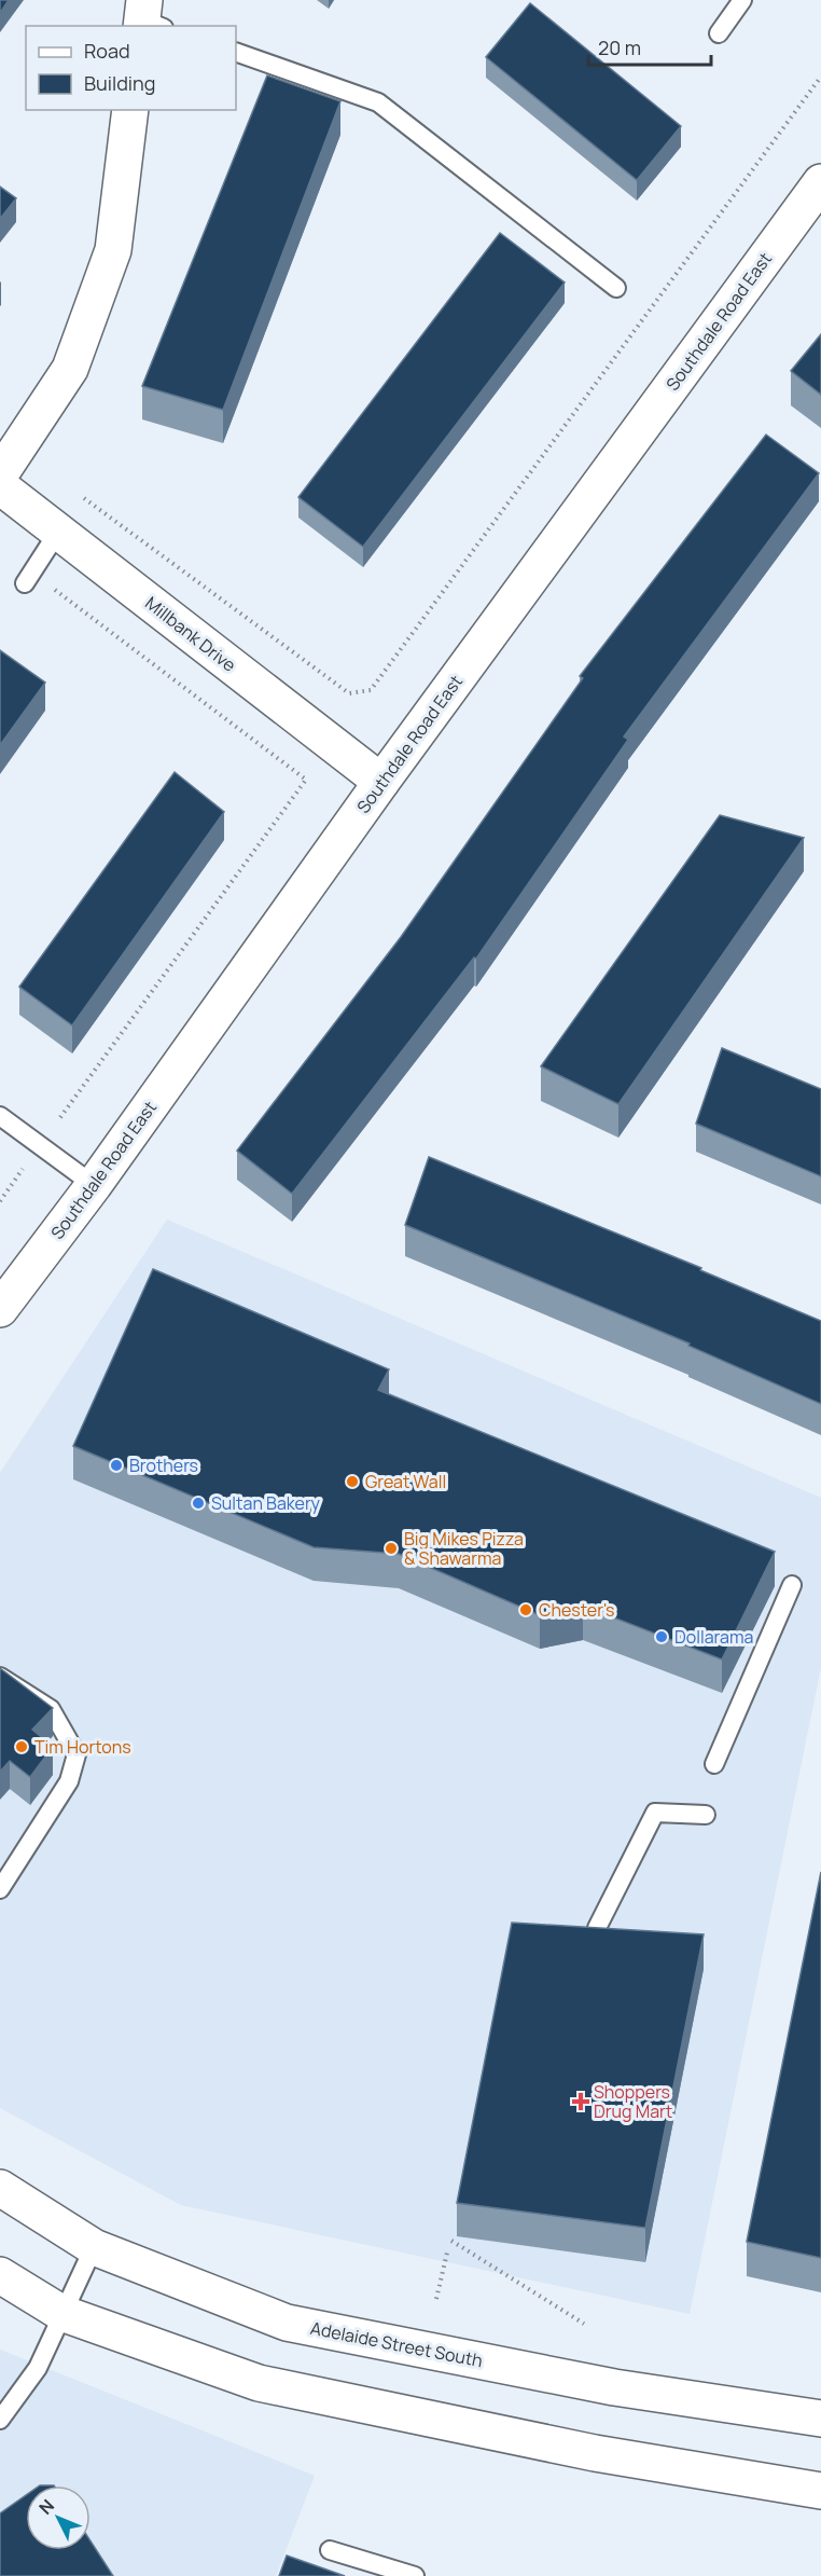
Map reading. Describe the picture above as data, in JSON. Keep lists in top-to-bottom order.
{
  "streets": {
    "street": ["Southdale Road East", "Millbank Drive", "Adelaide Street South"]
  },
  "crossings": [
    ["Southdale Road East", "Millbank Drive"]
  ],
  "places": {
    "other": [
      "Brothers",
      "Great Wall",
      "Sultan Bakery",
      "Big Mikes Pizza & Shawarma",
      "Chester's",
      "Dollarama",
      "Tim Hortons"
    ],
    "health": ["Shoppers Drug Mart"]
  },
  "legend": ["Road", "Building"],
  "scale_bar": "20 m",
  "north": "top left"
}
